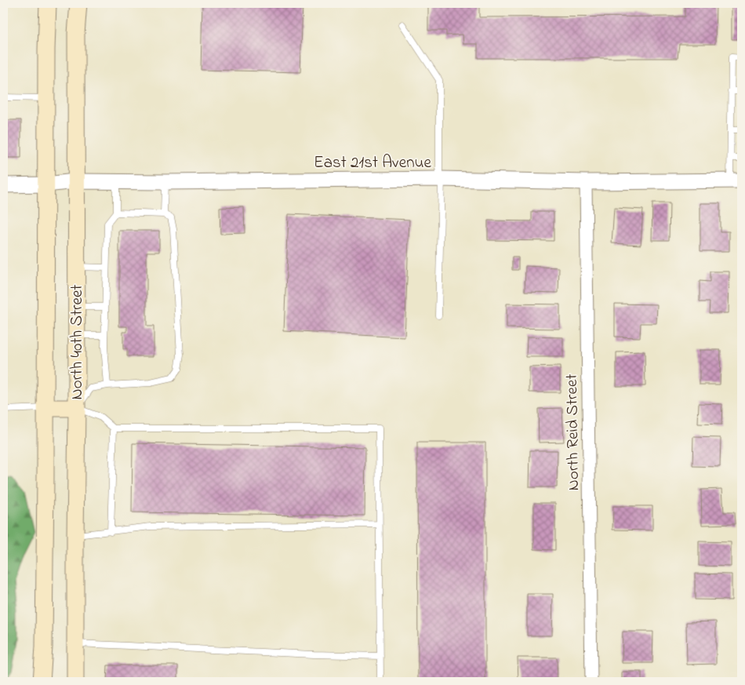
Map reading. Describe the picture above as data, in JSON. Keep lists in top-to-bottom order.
{
  "streets": {
    "main road": ["North 40th Street"],
    "street": ["East 21st Avenue", "North Reid Street"]
  },
  "crossings": [
    ["East 21st Avenue", "North 40th Street"],
    ["East 21st Avenue", "North Reid Street"]
  ]
}
